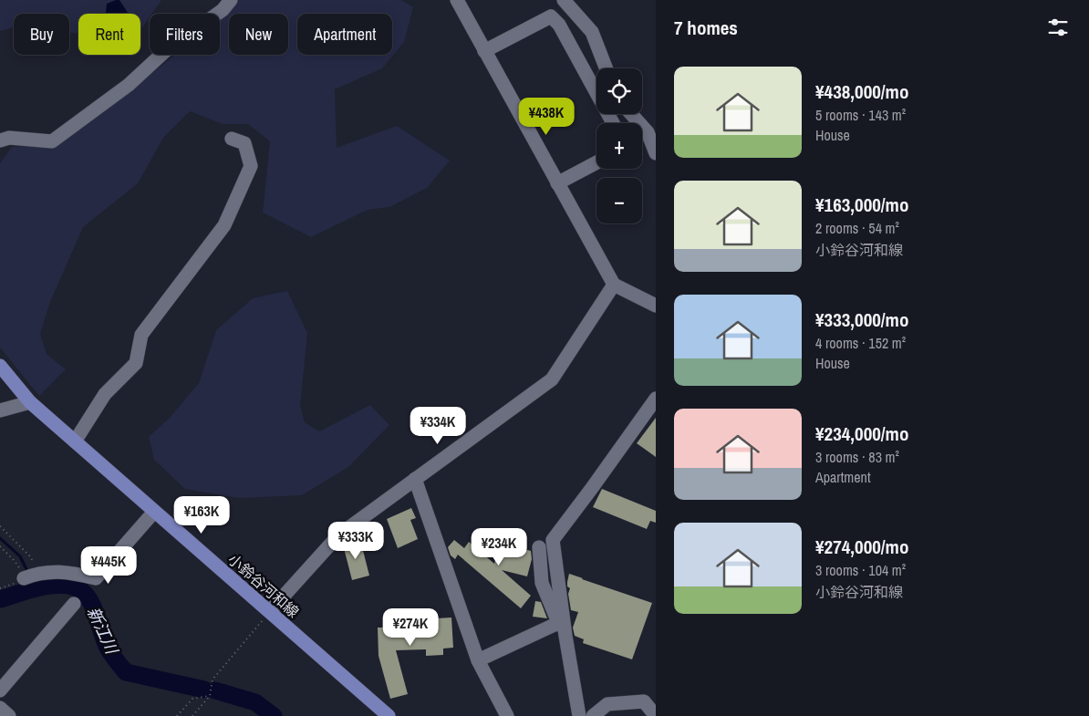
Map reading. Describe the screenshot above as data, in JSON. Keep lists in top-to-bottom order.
{
  "streets": {
    "main road": ["小鈴谷河和線"]
  },
  "water": ["新江川"],
  "page": {
    "heading": "7 homes",
    "chip": [
      "Buy",
      "Rent",
      "Filters",
      "New",
      "Apartment"
    ],
    "list": [
      {
        "name": "¥438,000/mo",
        "note": "5 rooms · 143 m² · House"
      },
      {
        "name": "¥163,000/mo",
        "note": "2 rooms · 54 m² · 小鈴谷河和線"
      },
      {
        "name": "¥333,000/mo",
        "note": "4 rooms · 152 m² · House"
      },
      {
        "name": "¥234,000/mo",
        "note": "3 rooms · 83 m² · Apartment"
      },
      {
        "name": "¥274,000/mo",
        "note": "3 rooms · 104 m² · 小鈴谷河和線"
      }
    ],
    "map_buttons": ["+", "−"],
    "price": [
      "¥438K",
      "¥334K",
      "¥163K",
      "¥333K",
      "¥234K",
      "¥445K",
      "¥274K"
    ]
  }
}
